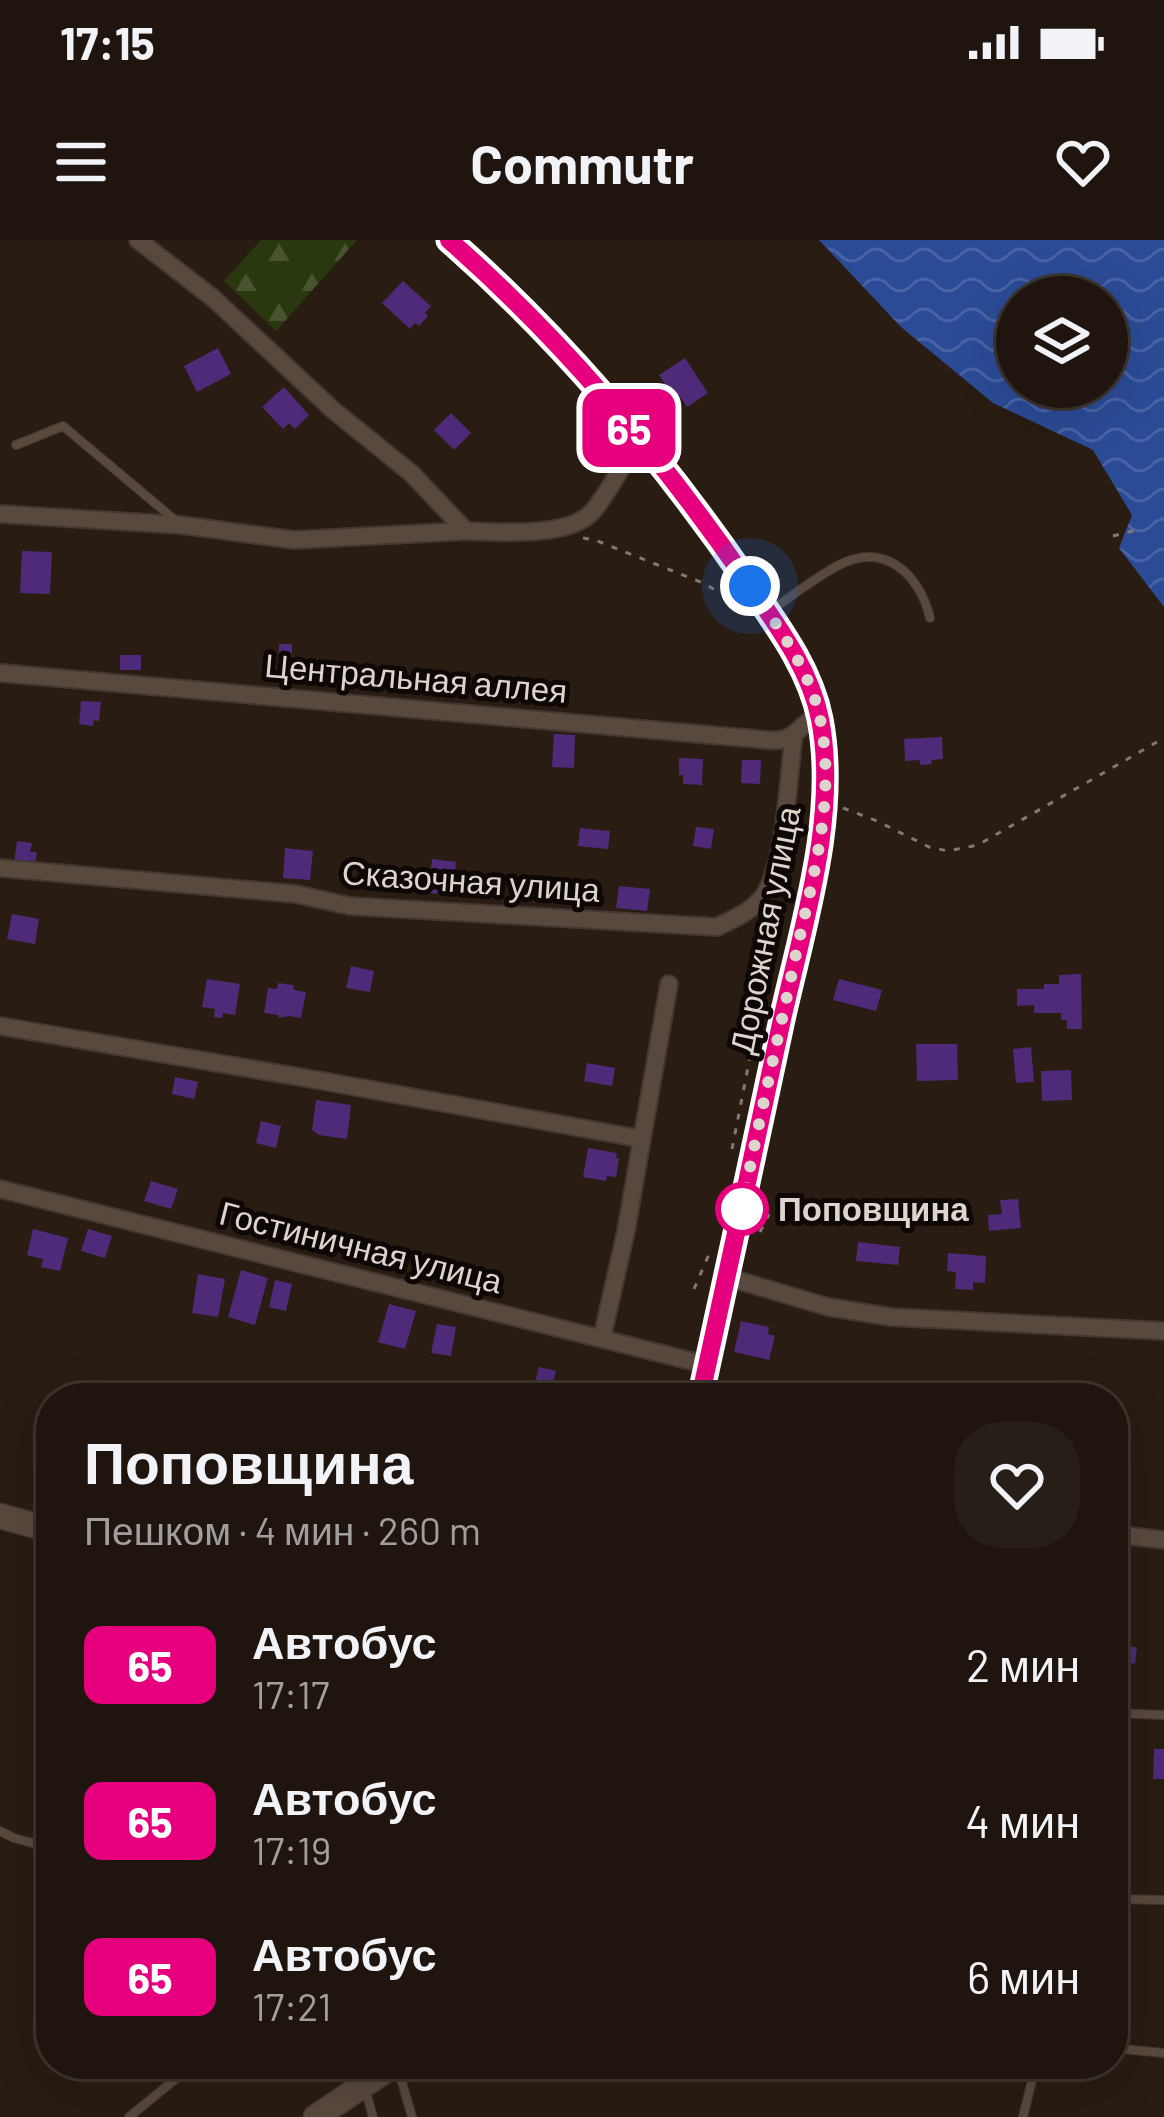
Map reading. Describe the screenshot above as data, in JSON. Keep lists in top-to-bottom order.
{
  "streets": {
    "main road": ["Дорожная улица"],
    "street": ["Центральная аллея", "Сказочная улица", "Гостиничная улица"]
  },
  "crossings": [
    ["Центральная аллея", "Сказочная улица"],
    ["Дорожная улица", "Гостиничная улица"]
  ],
  "places": ["Поповщина"],
  "lines": ["bus line 65"],
  "page": {
    "status": "17:15",
    "header": "Commutr",
    "on_map": "65",
    "heading": ["Поповщина", "Пешком · 4 мин · 260 m"],
    "list": [
      {
        "mark": "65",
        "name": "Автобус",
        "note": "17:17",
        "value": "2 мин"
      },
      {
        "mark": "65",
        "name": "Автобус",
        "note": "17:19",
        "value": "4 мин"
      },
      {
        "mark": "65",
        "name": "Автобус",
        "note": "17:21",
        "value": "6 мин"
      }
    ]
  }
}
